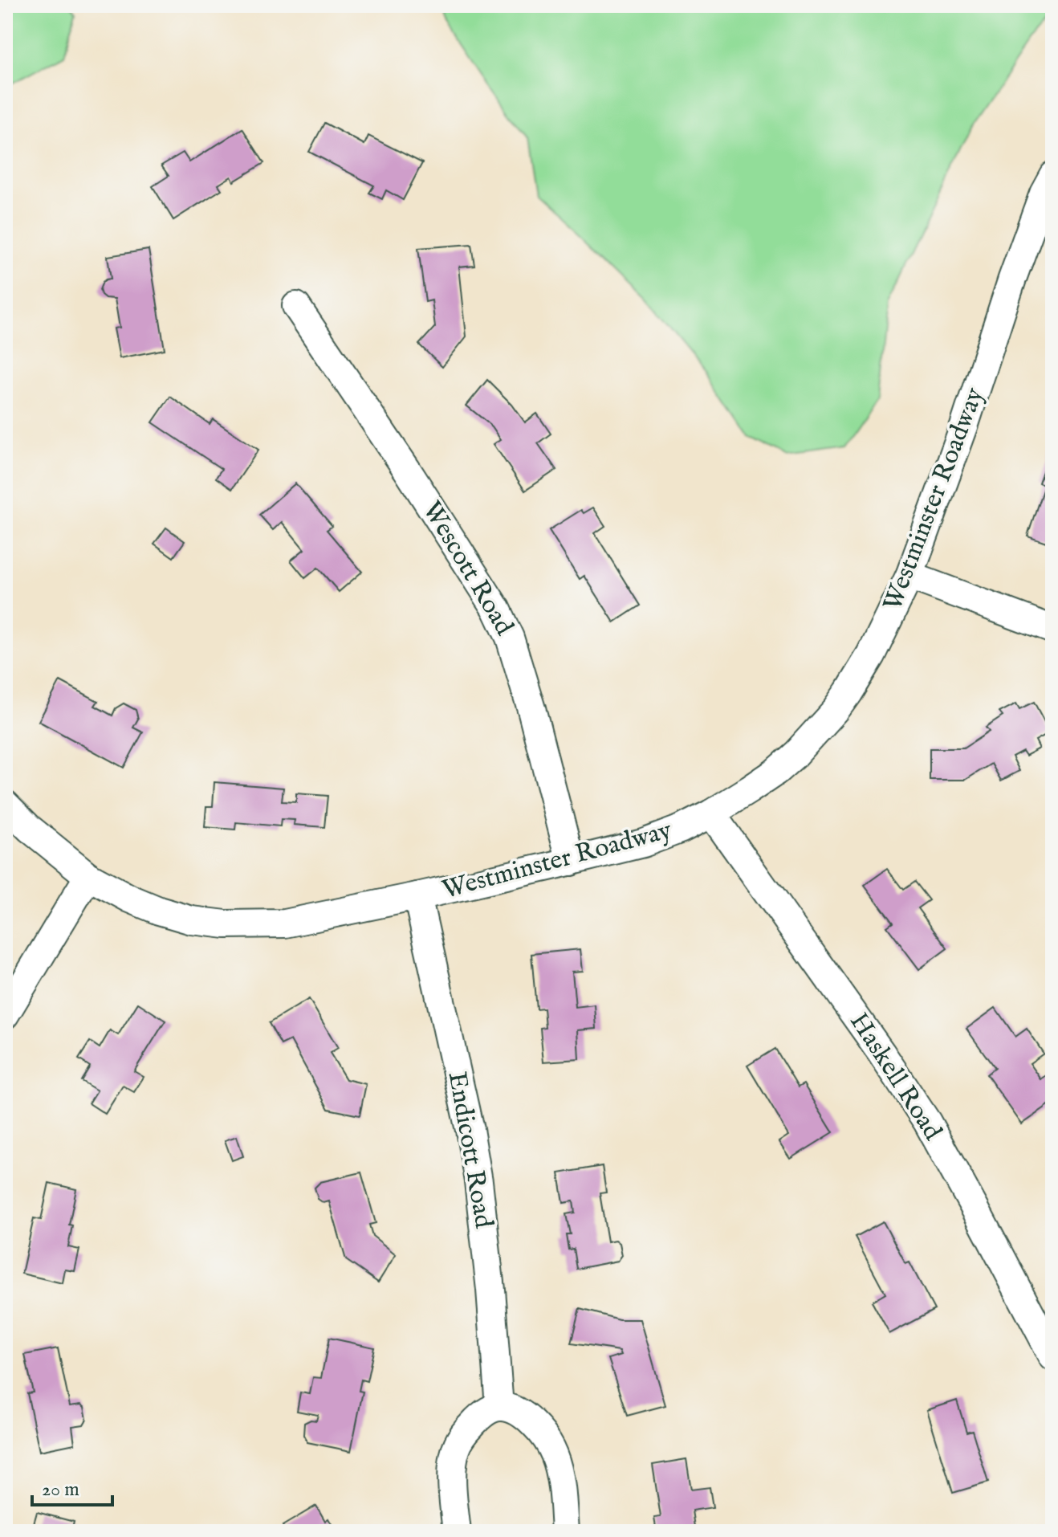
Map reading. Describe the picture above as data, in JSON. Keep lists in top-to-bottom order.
{
  "streets": {
    "street": [
      "Westminster Roadway",
      "Wescott Road",
      "Haskell Road",
      "Endicott Road"
    ]
  },
  "crossings": [
    ["Westminster Roadway", "Wescott Road"],
    ["Westminster Roadway", "Haskell Road"],
    ["Westminster Roadway", "Endicott Road"]
  ],
  "scale_bar": "20 m"
}
